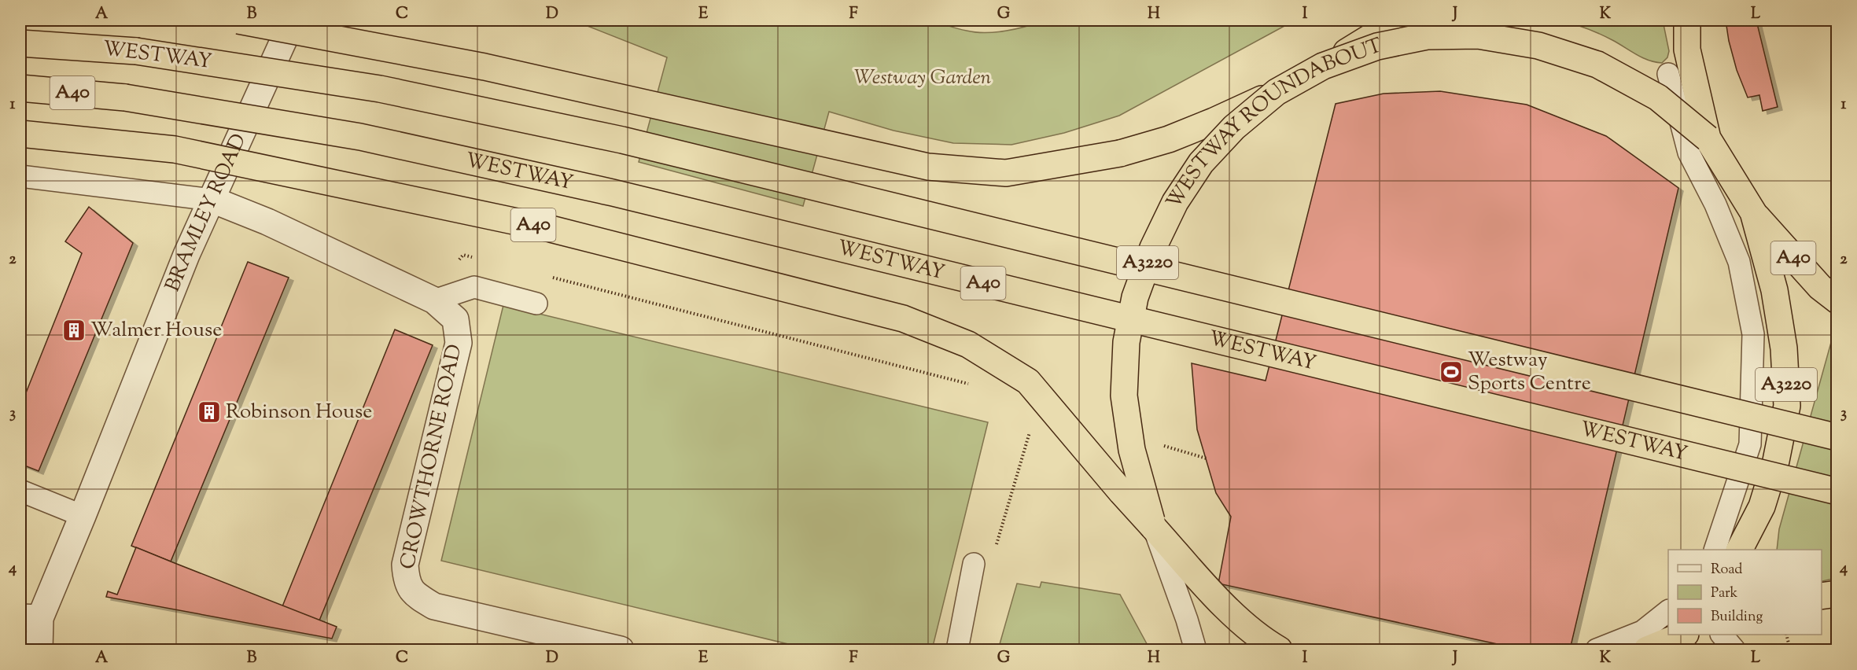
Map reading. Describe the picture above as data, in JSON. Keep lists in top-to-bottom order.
{
  "streets": {
    "highway": [
      "WESTWAY",
      "A40",
      "WESTWAY ROUNDABOUT",
      "A3220"
    ],
    "street": ["BRAMLEY ROAD", "CROWTHORNE ROAD"]
  },
  "crossings": [
    ["A40", "WESTWAY ROUNDABOUT"],
    ["WESTWAY ROUNDABOUT", "A3220"],
    ["BRAMLEY ROAD", "CROWTHORNE ROAD"]
  ],
  "parks": ["Westway Garden"],
  "places": {
    "building": ["Walmer House", "Robinson House"],
    "sports": ["Westway Sports Centre"]
  },
  "legend": ["Road", "Park", "Building"],
  "grid": {
    "columns": [
      "A",
      "B",
      "C",
      "D",
      "E",
      "F",
      "G",
      "H",
      "I",
      "J",
      "K",
      "L"
    ],
    "rows": [
      "1",
      "2",
      "3",
      "4"
    ]
  }
}
